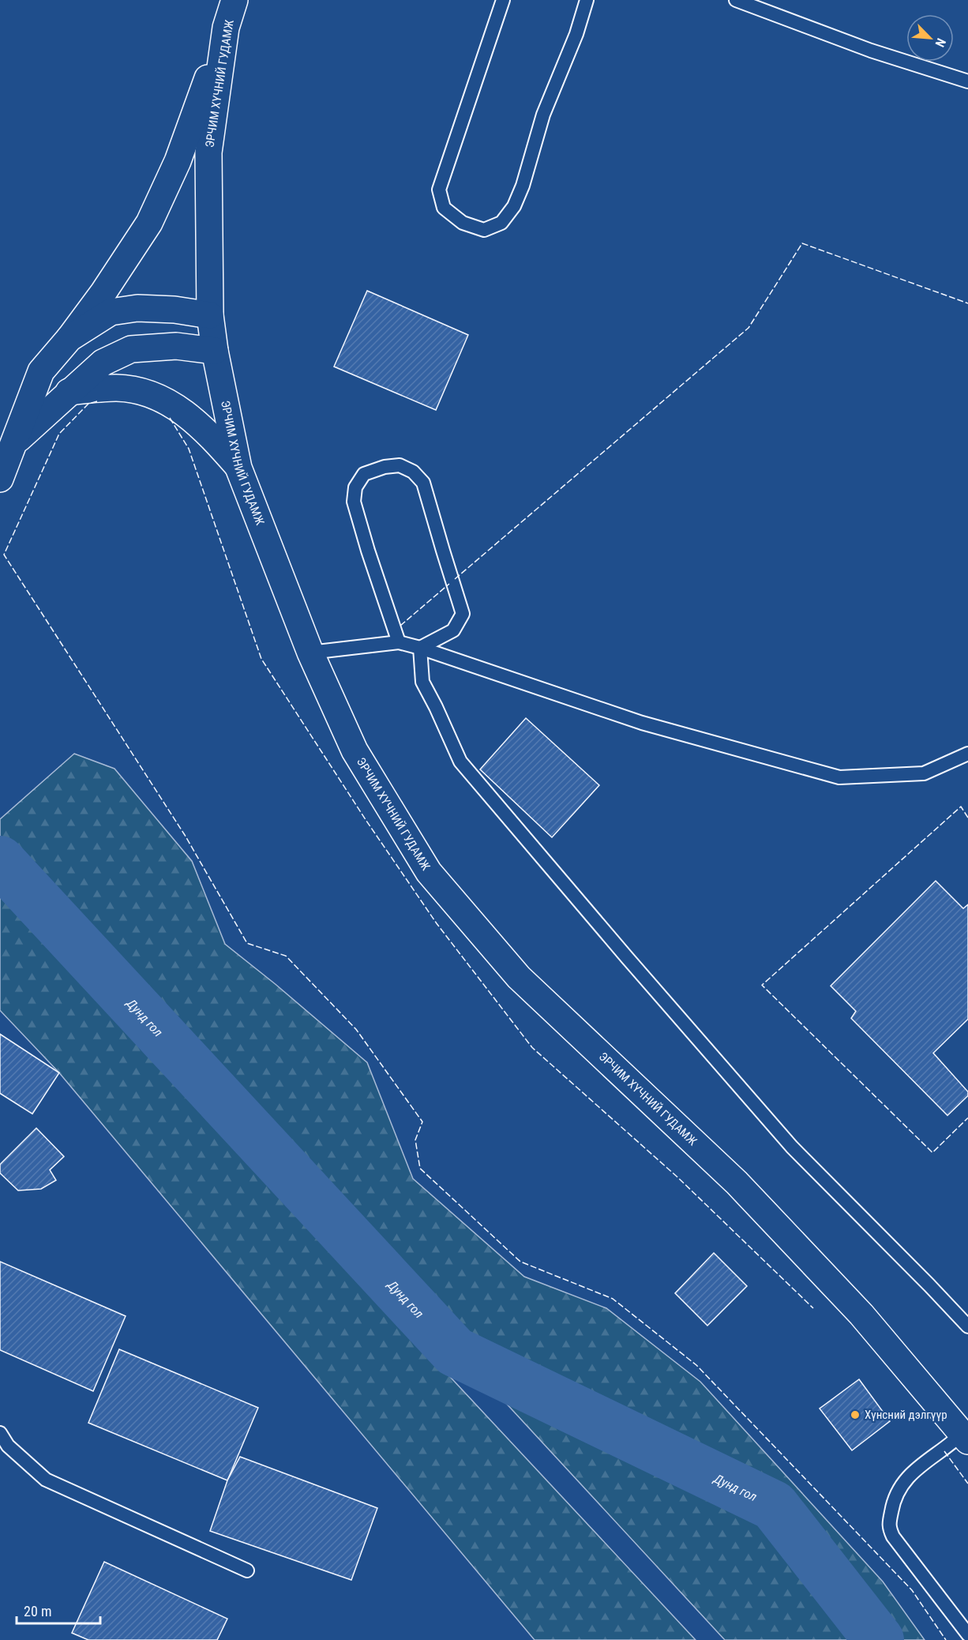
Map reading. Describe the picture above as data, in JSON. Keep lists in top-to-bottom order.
{
  "streets": {
    "main road": ["ЭРЧИМ ХҮЧНИЙ ГУДАМЖ"]
  },
  "water": ["Дунд гол"],
  "places": ["Хүнсний дэлгүүр"],
  "scale_bar": "20 m",
  "north": "bottom right"
}
